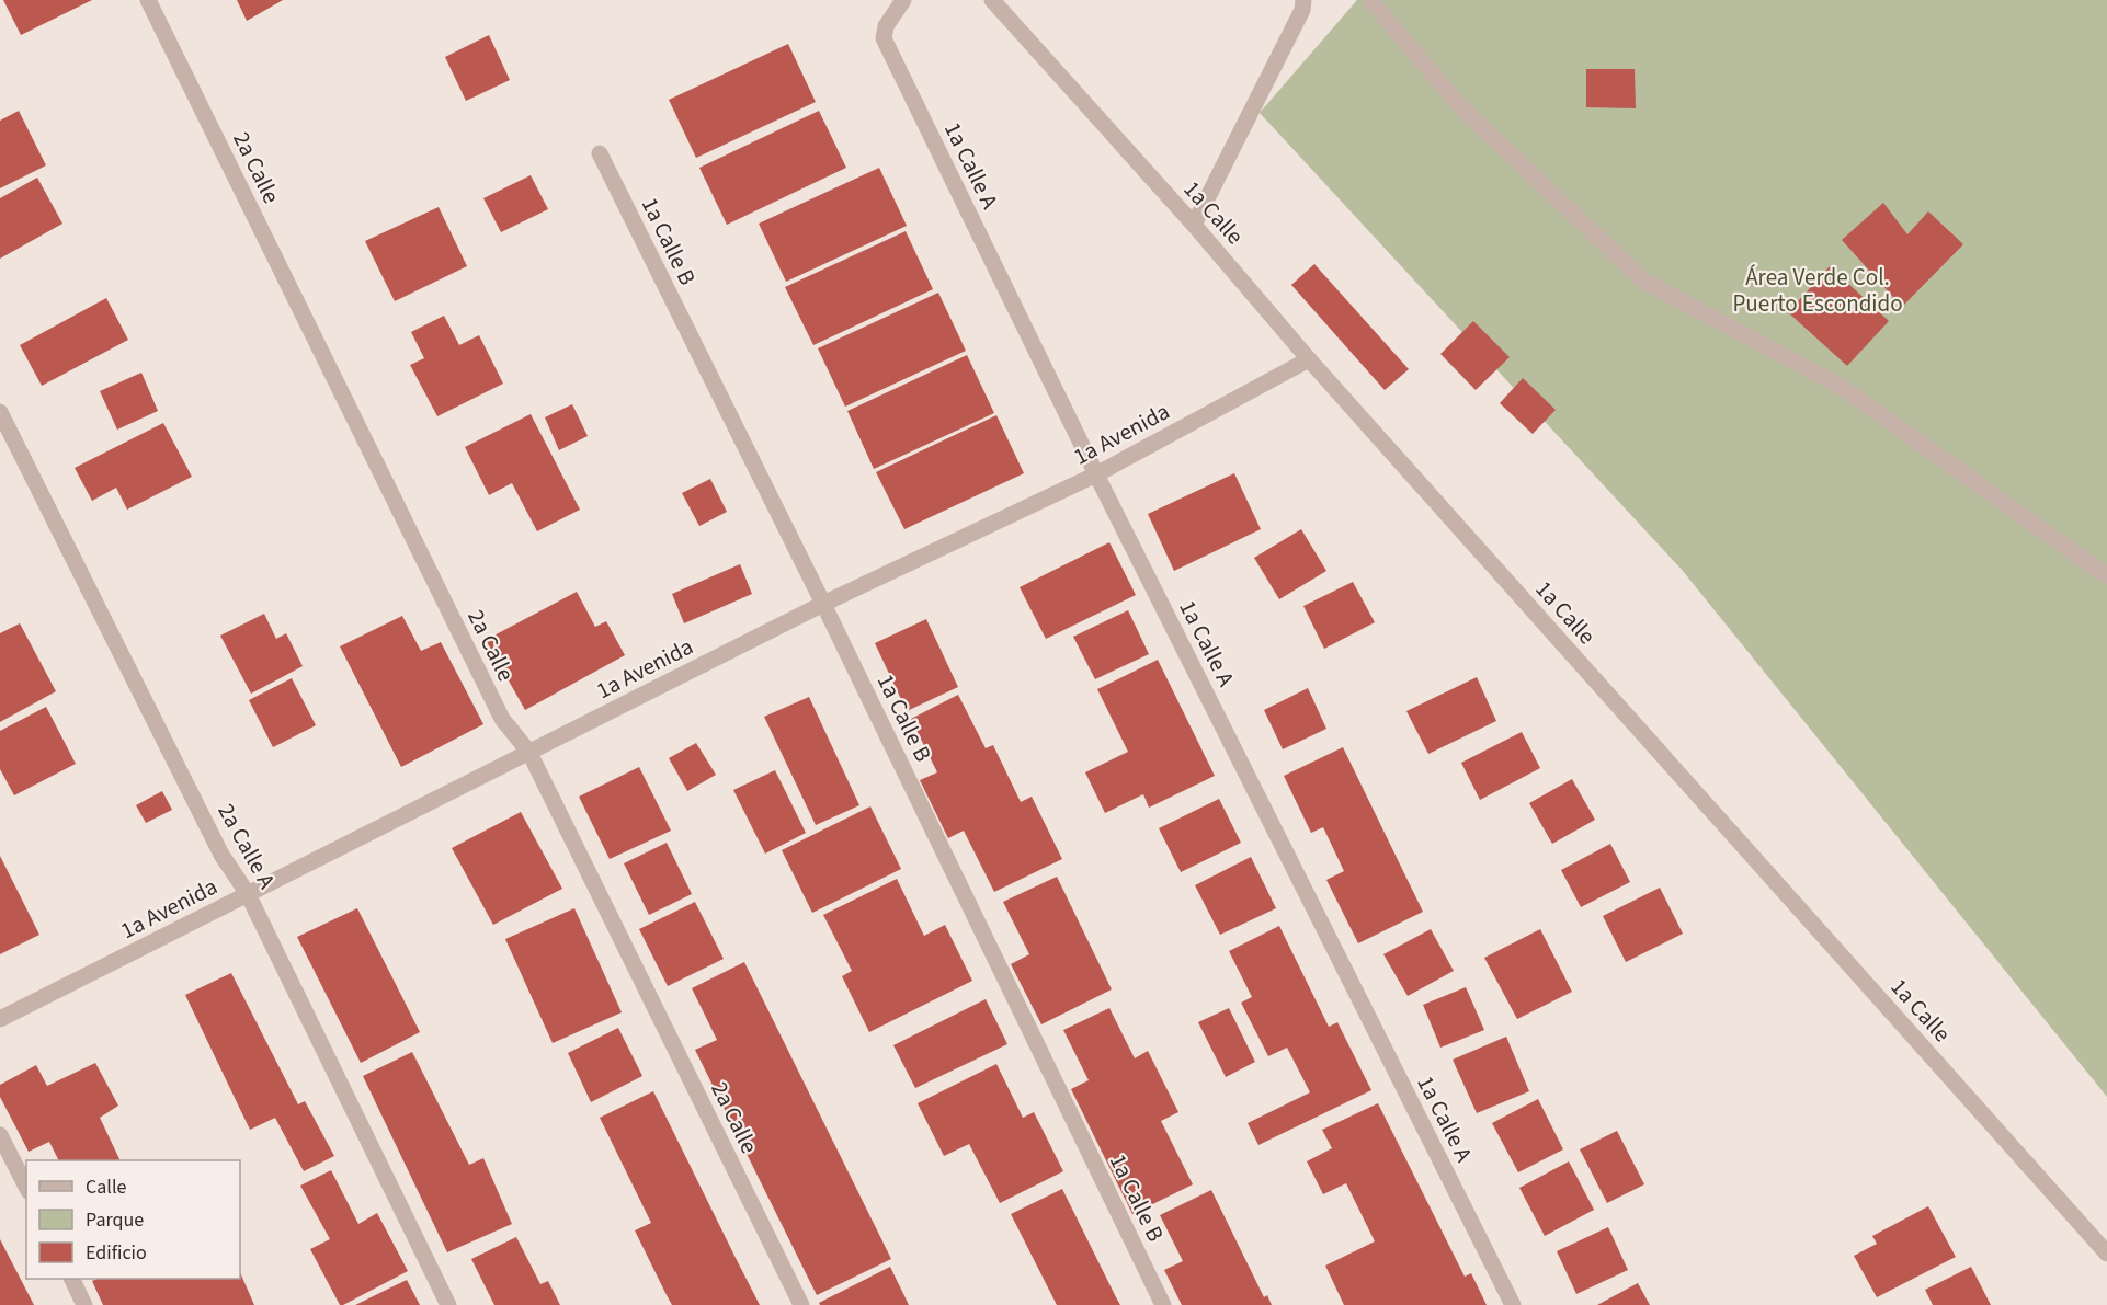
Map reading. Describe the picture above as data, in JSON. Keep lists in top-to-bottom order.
{
  "streets": {
    "street": [
      "1a Calle A",
      "2a Calle",
      "1a Calle",
      "1a Calle B",
      "1a Avenida",
      "2a Calle A"
    ]
  },
  "crossings": [
    ["1a Calle A", "1a Avenida"],
    ["2a Calle", "1a Avenida"],
    ["1a Calle", "1a Avenida"],
    ["1a Calle B", "1a Avenida"],
    ["1a Avenida", "2a Calle A"]
  ],
  "parks": ["Área Verde Col. Puerto Escondido"],
  "legend": ["Calle", "Parque", "Edificio"]
}
